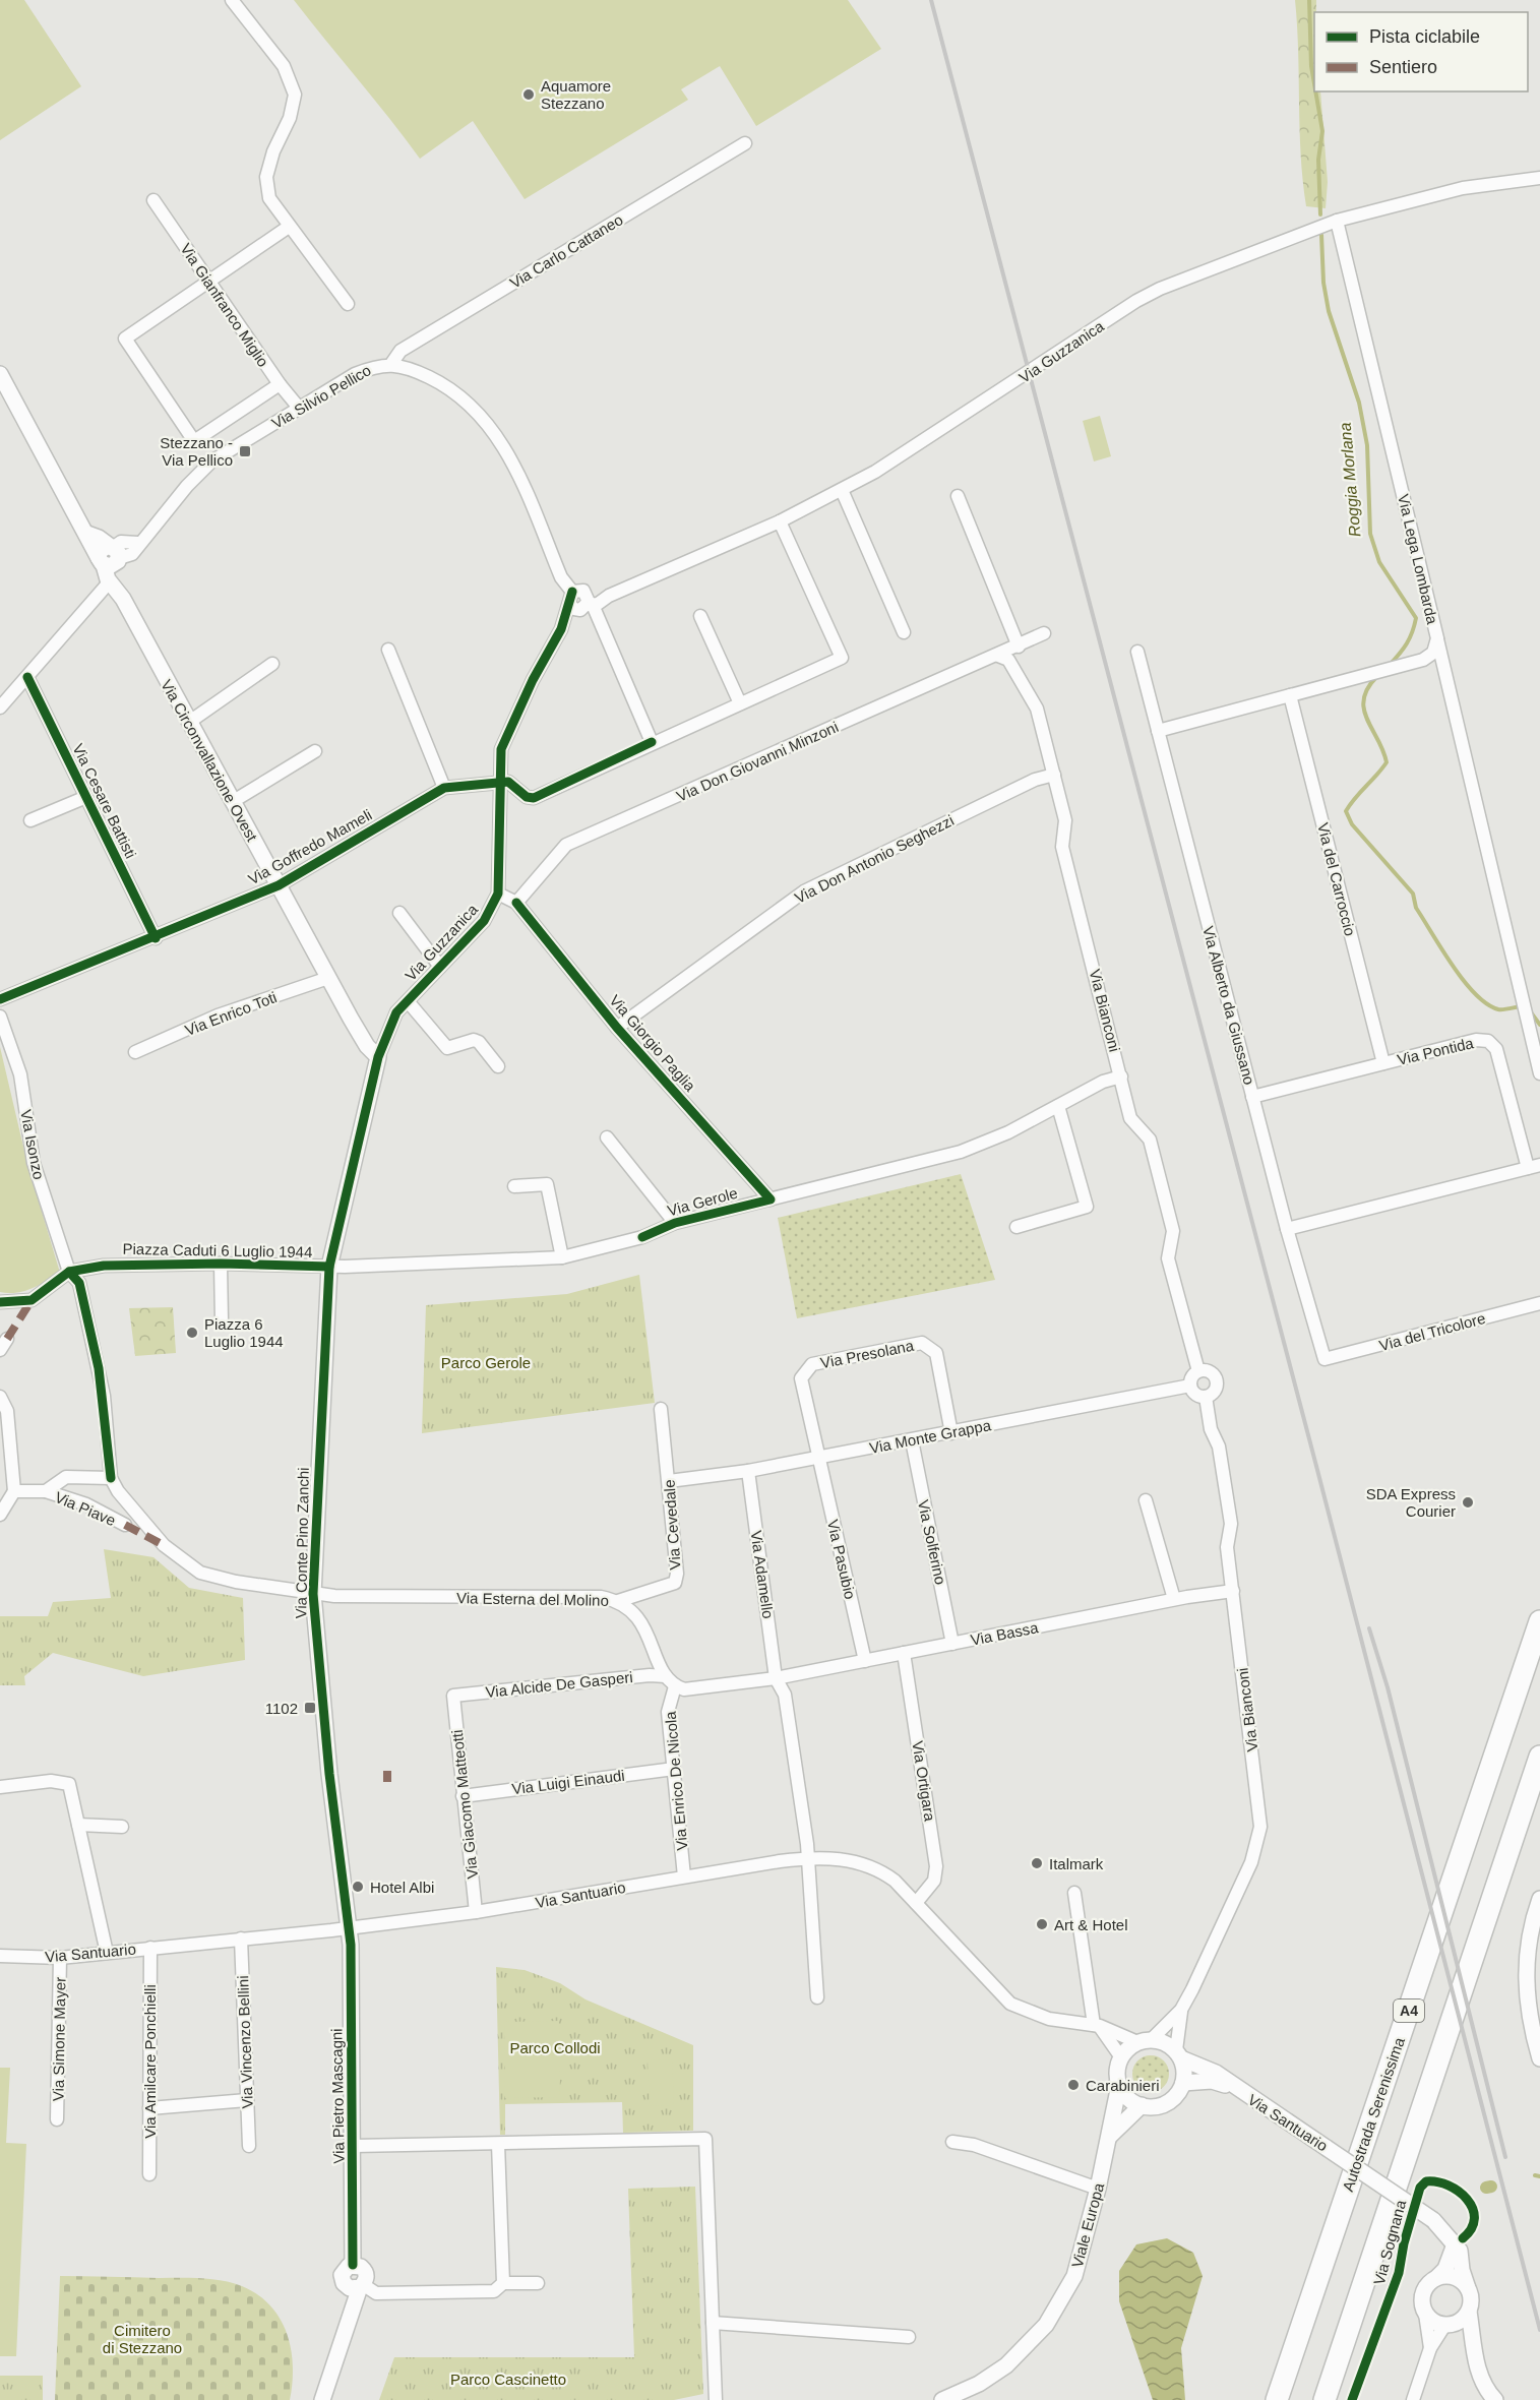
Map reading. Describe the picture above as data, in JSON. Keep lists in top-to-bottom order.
{
  "streets": {
    "highway": ["A4", "Autostrada Serenissima"],
    "street": [
      "Via Carlo Cattaneo",
      "Via Gianfranco Miglio",
      "Via Guzzanica",
      "Via Silvio Pellico",
      "Via Lega Lombarda",
      "Via Circonvallazione Ovest",
      "Via Don Giovanni Minzoni",
      "Via Cesare Battisti",
      "Via Goffredo Mameli",
      "Via Don Antonio Seghezzi",
      "Via del Carroccio",
      "Via Alberto da Giussano",
      "Via Bianconi",
      "Via Enrico Toti",
      "Via Giorgio Paglia",
      "Via Pontida",
      "Via Isonzo",
      "Via Gerole",
      "Piazza Caduti 6 Luglio 1944",
      "Via del Tricolore",
      "Via Presolana",
      "Via Monte Grappa",
      "Via Piave",
      "Via Cevedale",
      "Via Solferino",
      "Via Conte Pino Zanchi",
      "Via Pasubio",
      "Via Adamello",
      "Via Esterna del Molino",
      "Via Bassa",
      "Via Alcide De Gasperi",
      "Via Enrico De Nicola",
      "Via Ortigara",
      "Via Luigi Einaudi",
      "Via Giacomo Matteotti",
      "Via Santuario",
      "Via Simone Mayer",
      "Via Vincenzo Bellini",
      "Via Amilcare Ponchielli",
      "Via Pietro Mascagni",
      "Viale Europa"
    ],
    "cycle path": ["Via Sognana"]
  },
  "crossings": [
    ["Via Carlo Cattaneo", "Via Silvio Pellico"],
    ["Via Gianfranco Miglio", "Via Silvio Pellico"],
    ["Via Guzzanica", "Via Silvio Pellico"],
    ["Via Guzzanica", "Via Lega Lombarda"],
    ["Via Guzzanica", "Via Circonvallazione Ovest"],
    ["Via Guzzanica", "Via Goffredo Mameli"],
    ["Via Guzzanica", "Via Giorgio Paglia"],
    ["Via Guzzanica", "Via Gerole"],
    ["Via Guzzanica", "Piazza Caduti 6 Luglio 1944"],
    ["Via Guzzanica", "Via Conte Pino Zanchi"],
    ["Via Silvio Pellico", "Via Circonvallazione Ovest"],
    ["Via Lega Lombarda", "Via del Carroccio"],
    ["Via Lega Lombarda", "Via Alberto da Giussano"],
    ["Via Circonvallazione Ovest", "Via Goffredo Mameli"],
    ["Via Circonvallazione Ovest", "Via Enrico Toti"],
    ["Via Don Giovanni Minzoni", "Via Bianconi"],
    ["Via Don Giovanni Minzoni", "Via Giorgio Paglia"],
    ["Via Cesare Battisti", "Via Goffredo Mameli"],
    ["Via Don Antonio Seghezzi", "Via Bianconi"],
    ["Via Don Antonio Seghezzi", "Via Giorgio Paglia"],
    ["Via del Carroccio", "Via Pontida"],
    ["Via Alberto da Giussano", "Via Pontida"],
    ["Via Alberto da Giussano", "Via del Tricolore"],
    ["Via Bianconi", "Via Gerole"],
    ["Via Bianconi", "Via Monte Grappa"],
    ["Via Bianconi", "Via Bassa"],
    ["Via Bianconi", "Via Santuario"],
    ["Via Bianconi", "Viale Europa"],
    ["Via Giorgio Paglia", "Via Gerole"],
    ["Via Isonzo", "Piazza Caduti 6 Luglio 1944"],
    ["Via Isonzo", "Via Piave"],
    ["Via Isonzo", "Via Esterna del Molino"],
    ["Via Gerole", "Piazza Caduti 6 Luglio 1944"],
    ["Via Gerole", "Via Conte Pino Zanchi"],
    ["Piazza Caduti 6 Luglio 1944", "Via Conte Pino Zanchi"],
    ["Via Presolana", "Via Monte Grappa"],
    ["Via Presolana", "Via Pasubio"],
    ["Via Monte Grappa", "Via Cevedale"],
    ["Via Monte Grappa", "Via Solferino"],
    ["Via Monte Grappa", "Via Pasubio"],
    ["Via Monte Grappa", "Via Adamello"],
    ["Via Piave", "Via Esterna del Molino"],
    ["Via Cevedale", "Via Esterna del Molino"],
    ["Via Solferino", "Via Bassa"],
    ["Via Conte Pino Zanchi", "Via Esterna del Molino"],
    ["Via Conte Pino Zanchi", "Via Santuario"],
    ["Via Conte Pino Zanchi", "Via Pietro Mascagni"],
    ["Via Pasubio", "Via Bassa"],
    ["Via Adamello", "Via Bassa"],
    ["Via Esterna del Molino", "Via Alcide De Gasperi"],
    ["Via Esterna del Molino", "Via Enrico De Nicola"],
    ["Via Bassa", "Via Ortigara"],
    ["Via Alcide De Gasperi", "Via Giacomo Matteotti"],
    ["Via Enrico De Nicola", "Via Luigi Einaudi"],
    ["Via Enrico De Nicola", "Via Santuario"],
    ["Via Ortigara", "Via Santuario"],
    ["Via Luigi Einaudi", "Via Giacomo Matteotti"],
    ["Via Giacomo Matteotti", "Via Santuario"],
    ["Via Santuario", "Via Simone Mayer"],
    ["Via Santuario", "Via Vincenzo Bellini"],
    ["Via Santuario", "Via Amilcare Ponchielli"],
    ["Via Santuario", "Via Pietro Mascagni"],
    ["Via Santuario", "Viale Europa"]
  ],
  "water": ["Roggia Morlana"],
  "parks": [
    "Parco Gerole",
    "Parco Collodi",
    "Cimitero di Stezzano",
    "Parco Cascinetto"
  ],
  "places": {
    "other": [
      "Aquamore Stezzano",
      "Piazza 6 Luglio 1944",
      "SDA Express Courier",
      "Italmark",
      "Hotel Albi",
      "Art & Hotel",
      "Carabinieri"
    ],
    "transit": ["Stezzano - Via Pellico", "1102"]
  },
  "legend": ["Pista ciclabile", "Sentiero"]
}
